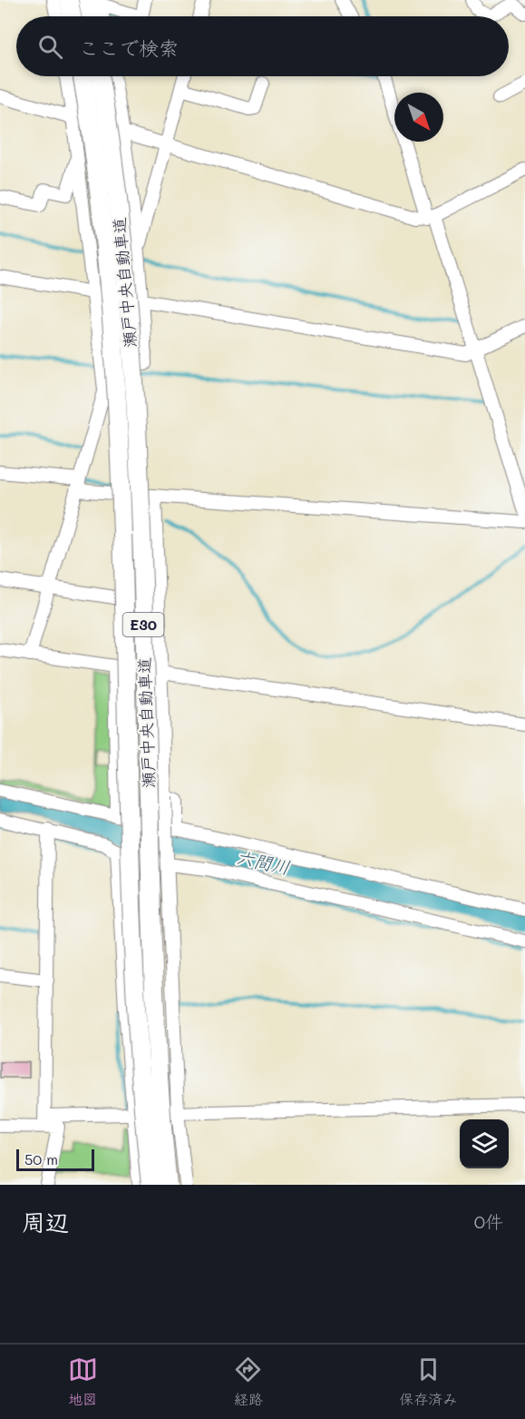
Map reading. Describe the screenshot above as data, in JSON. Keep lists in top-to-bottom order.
{
  "streets": {
    "highway": ["瀬戸中央自動車道", "E30"]
  },
  "water": ["六間川"],
  "scale_bar": "50 m",
  "north": "bottom right",
  "page": {
    "search": "ここで検索",
    "scale": "50 m",
    "heading": ["周辺", "0件"],
    "nav": ["地図", "経路", "保存済み"]
  }
}
